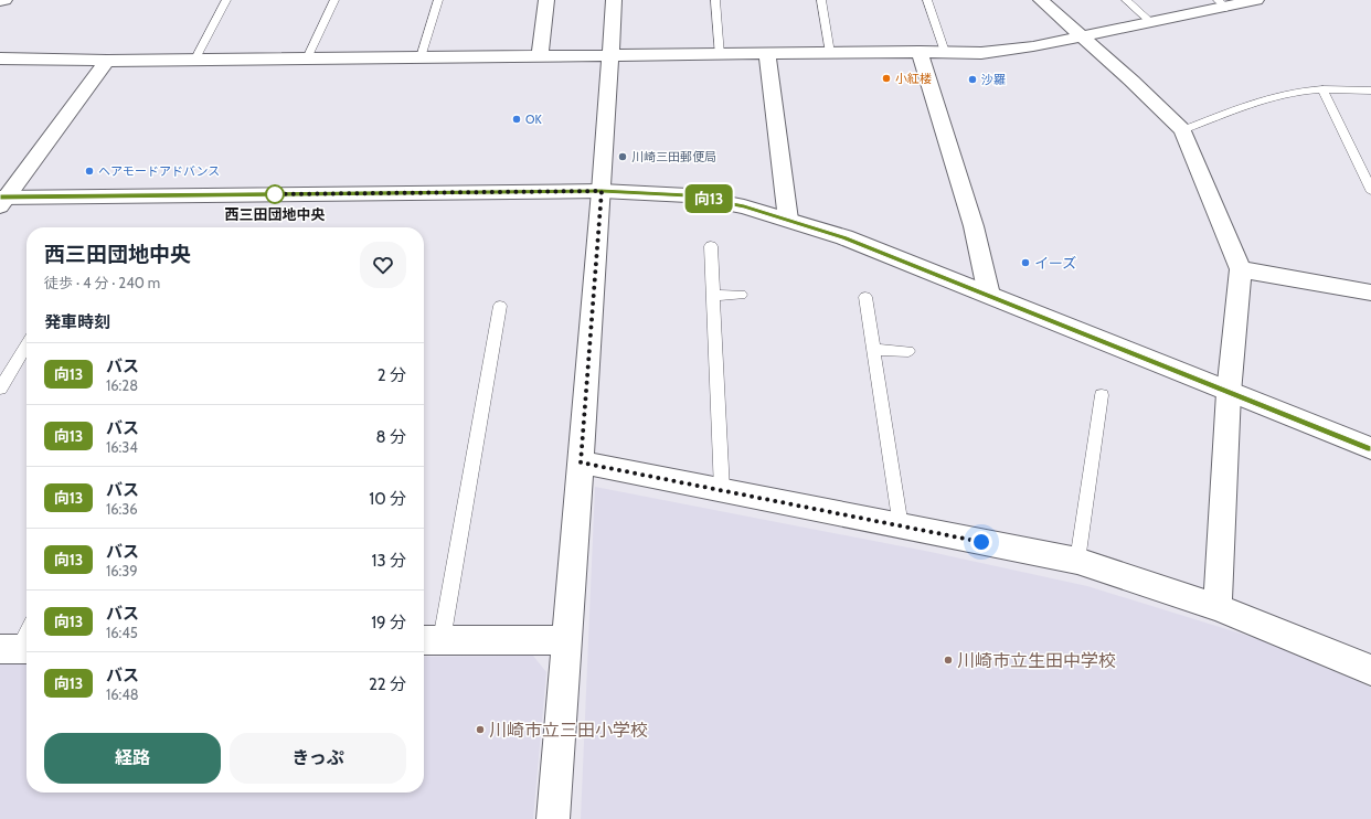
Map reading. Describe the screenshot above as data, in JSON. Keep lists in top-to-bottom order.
{
  "places": [
    "小紅楼",
    "沙羅",
    "OK",
    "川崎三田郵便局",
    "ヘアモードアドバンス",
    "西三田団地中央",
    "イーズ",
    "川崎市立生田中学校",
    "川崎市立三田小学校"
  ],
  "lines": ["bus line 向13"],
  "page": {
    "on_map": "向13",
    "heading": [
      ["西三田団地中央", "徒歩 · 4 分 · 240 m"],
      "発車時刻"
    ],
    "list": [
      {
        "mark": "向13",
        "name": "バス",
        "note": "16:28",
        "value": "2 分"
      },
      {
        "mark": "向13",
        "name": "バス",
        "note": "16:34",
        "value": "8 分"
      },
      {
        "mark": "向13",
        "name": "バス",
        "note": "16:36",
        "value": "10 分"
      },
      {
        "mark": "向13",
        "name": "バス",
        "note": "16:39",
        "value": "13 分"
      },
      {
        "mark": "向13",
        "name": "バス",
        "note": "16:45",
        "value": "19 分"
      },
      {
        "mark": "向13",
        "name": "バス",
        "note": "16:48",
        "value": "22 分"
      }
    ],
    "buttons": ["経路", "きっぷ"]
  }
}
